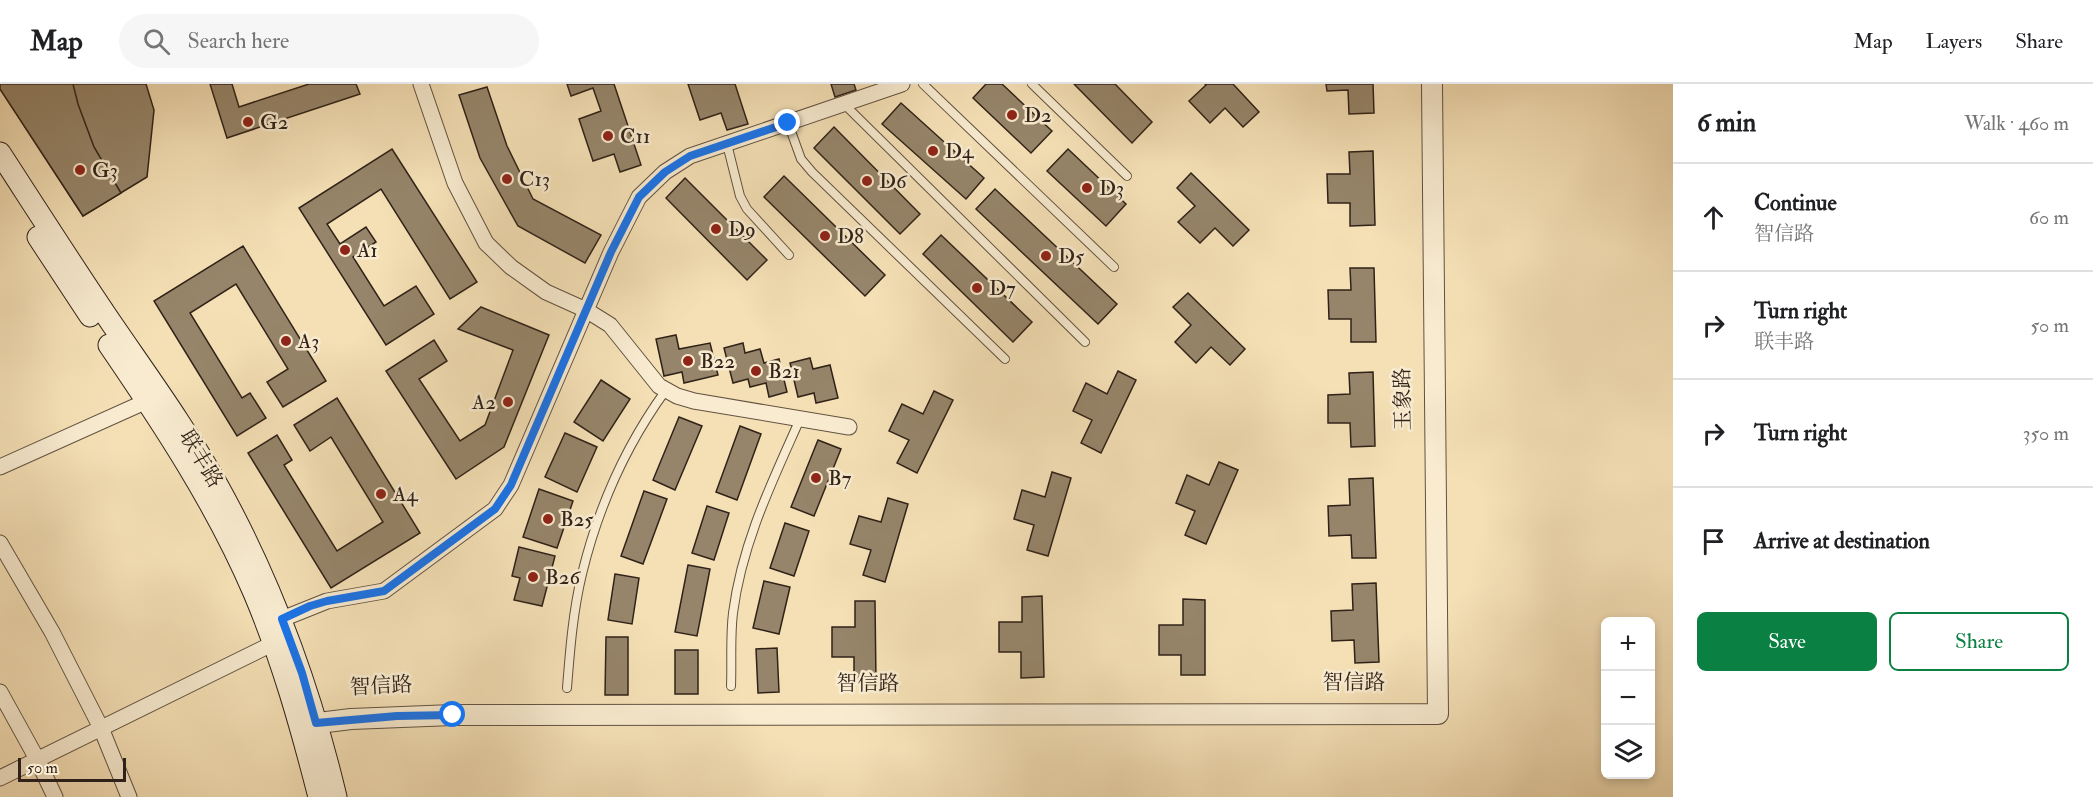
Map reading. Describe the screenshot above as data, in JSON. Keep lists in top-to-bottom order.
{
  "streets": {
    "main road": ["联丰路"],
    "street": ["玉象路", "智信路"]
  },
  "crossings": [
    ["玉象路", "智信路"],
    ["联丰路", "智信路"]
  ],
  "places": [
    "D2",
    "G2",
    "C11",
    "D4",
    "G3",
    "C13",
    "D6",
    "D3",
    "D9",
    "D8",
    "A1",
    "D5",
    "D7",
    "A3",
    "B22",
    "B21",
    "A2",
    "B7",
    "A4",
    "B25",
    "B26"
  ],
  "scale_bar": "50 m",
  "page": {
    "header": "Map",
    "search": "Search here",
    "nav": ["Map", "Layers", "Share"],
    "heading": ["6 min", "Walk · 460 m"],
    "list": [
      ["Continue", "智信路", "60 m"],
      ["Turn right", "联丰路", "50 m"],
      ["Turn right", "350 m"],
      "Arrive at destination"
    ],
    "buttons": ["Save", "Share"],
    "map_buttons": ["+", "−"],
    "scale": "50 m"
  }
}
